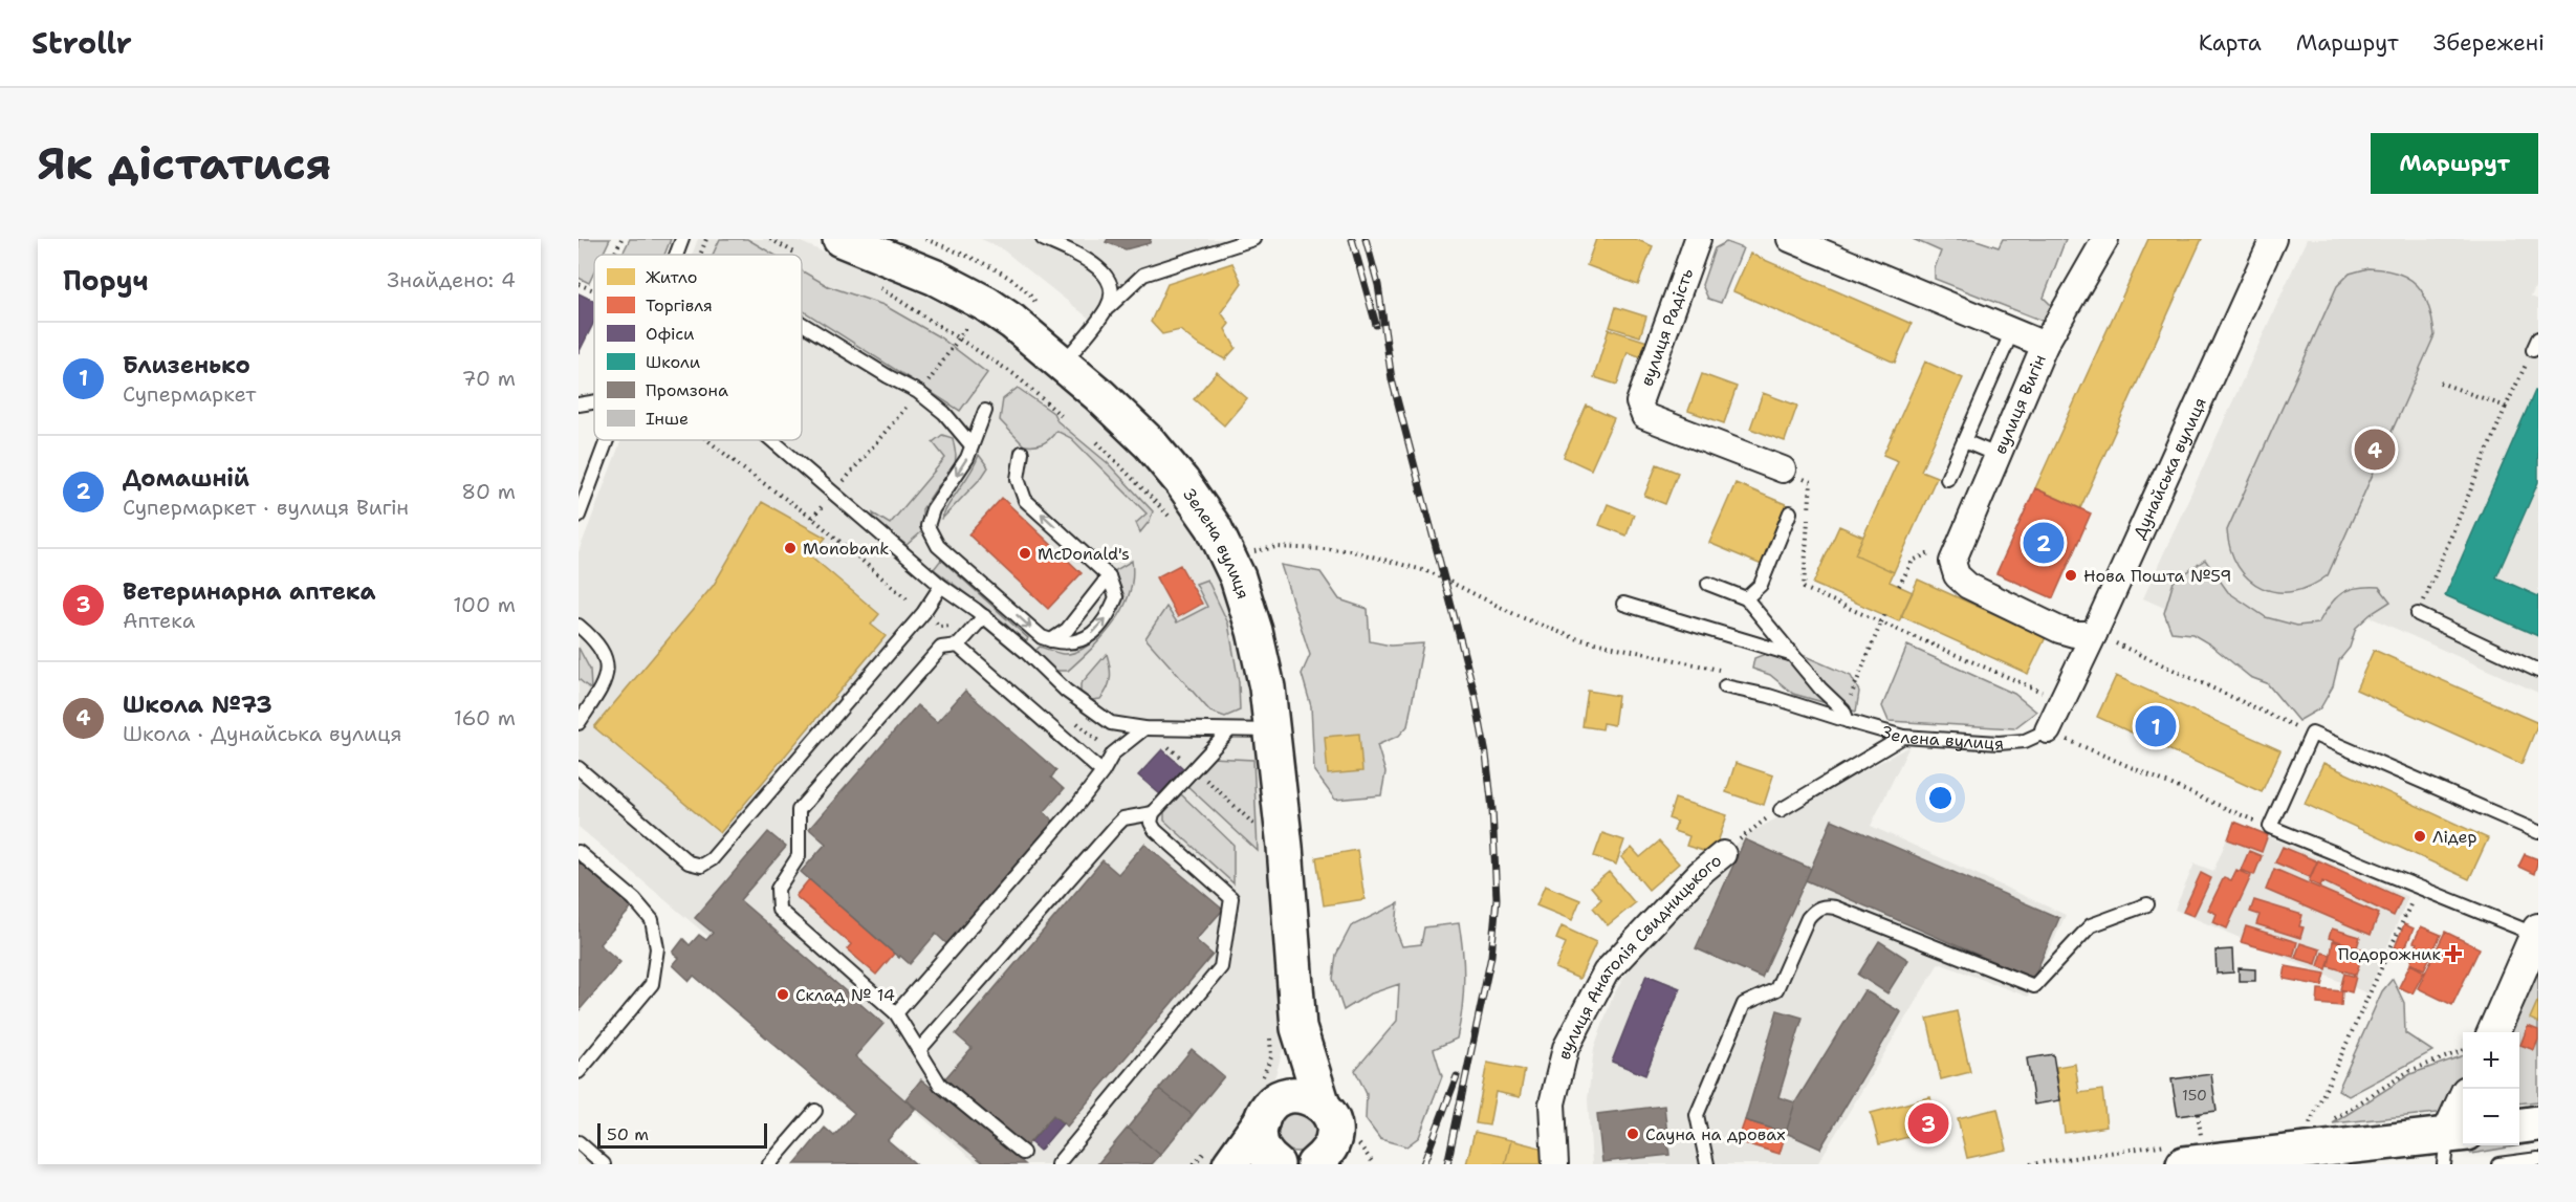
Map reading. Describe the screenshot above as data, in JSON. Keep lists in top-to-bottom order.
{
  "streets": {
    "main road": ["Зелена вулиця"],
    "street": [
      "вулиця Радість",
      "вулиця Вигін",
      "Дунайська вулиця",
      "вулиця Анатолія Свидницького"
    ]
  },
  "crossings": [
    ["вулиця Вигін", "Дунайська вулиця"],
    ["Дунайська вулиця", "Зелена вулиця"]
  ],
  "places": {
    "other": [
      "Monobank",
      "McDonald's",
      "Нова Пошта №59",
      "Лідер",
      "Склад № 14",
      "Сауна на дровах"
    ],
    "health": ["Подорожник"]
  },
  "house_numbers": ["150"],
  "legend": [
    "Житло",
    "Торгівля",
    "Офіси",
    "Школи",
    "Промзона",
    "Інше"
  ],
  "scale_bar": "50 m",
  "page": {
    "header": "Strollr",
    "nav": ["Карта", "Маршрут", "Збережені"],
    "buttons": "Маршрут",
    "title": "Як дістатися",
    "heading": ["Поруч", "Знайдено: 4"],
    "list": [
      {
        "mark": "1",
        "name": "Близенько",
        "note": "Супермаркет",
        "value": "70 m"
      },
      {
        "mark": "2",
        "name": "Домашній",
        "note": "Супермаркет · вулиця Вигін",
        "value": "80 m"
      },
      {
        "mark": "3",
        "name": "Ветеринарна аптека",
        "note": "Аптека",
        "value": "100 m"
      },
      {
        "mark": "4",
        "name": "Школа №73",
        "note": "Школа · Дунайська вулиця",
        "value": "160 m"
      }
    ],
    "pins": [
      "4",
      "2",
      "1",
      "3"
    ],
    "map_buttons": ["+", "−"],
    "scale": "50 m"
  }
}
